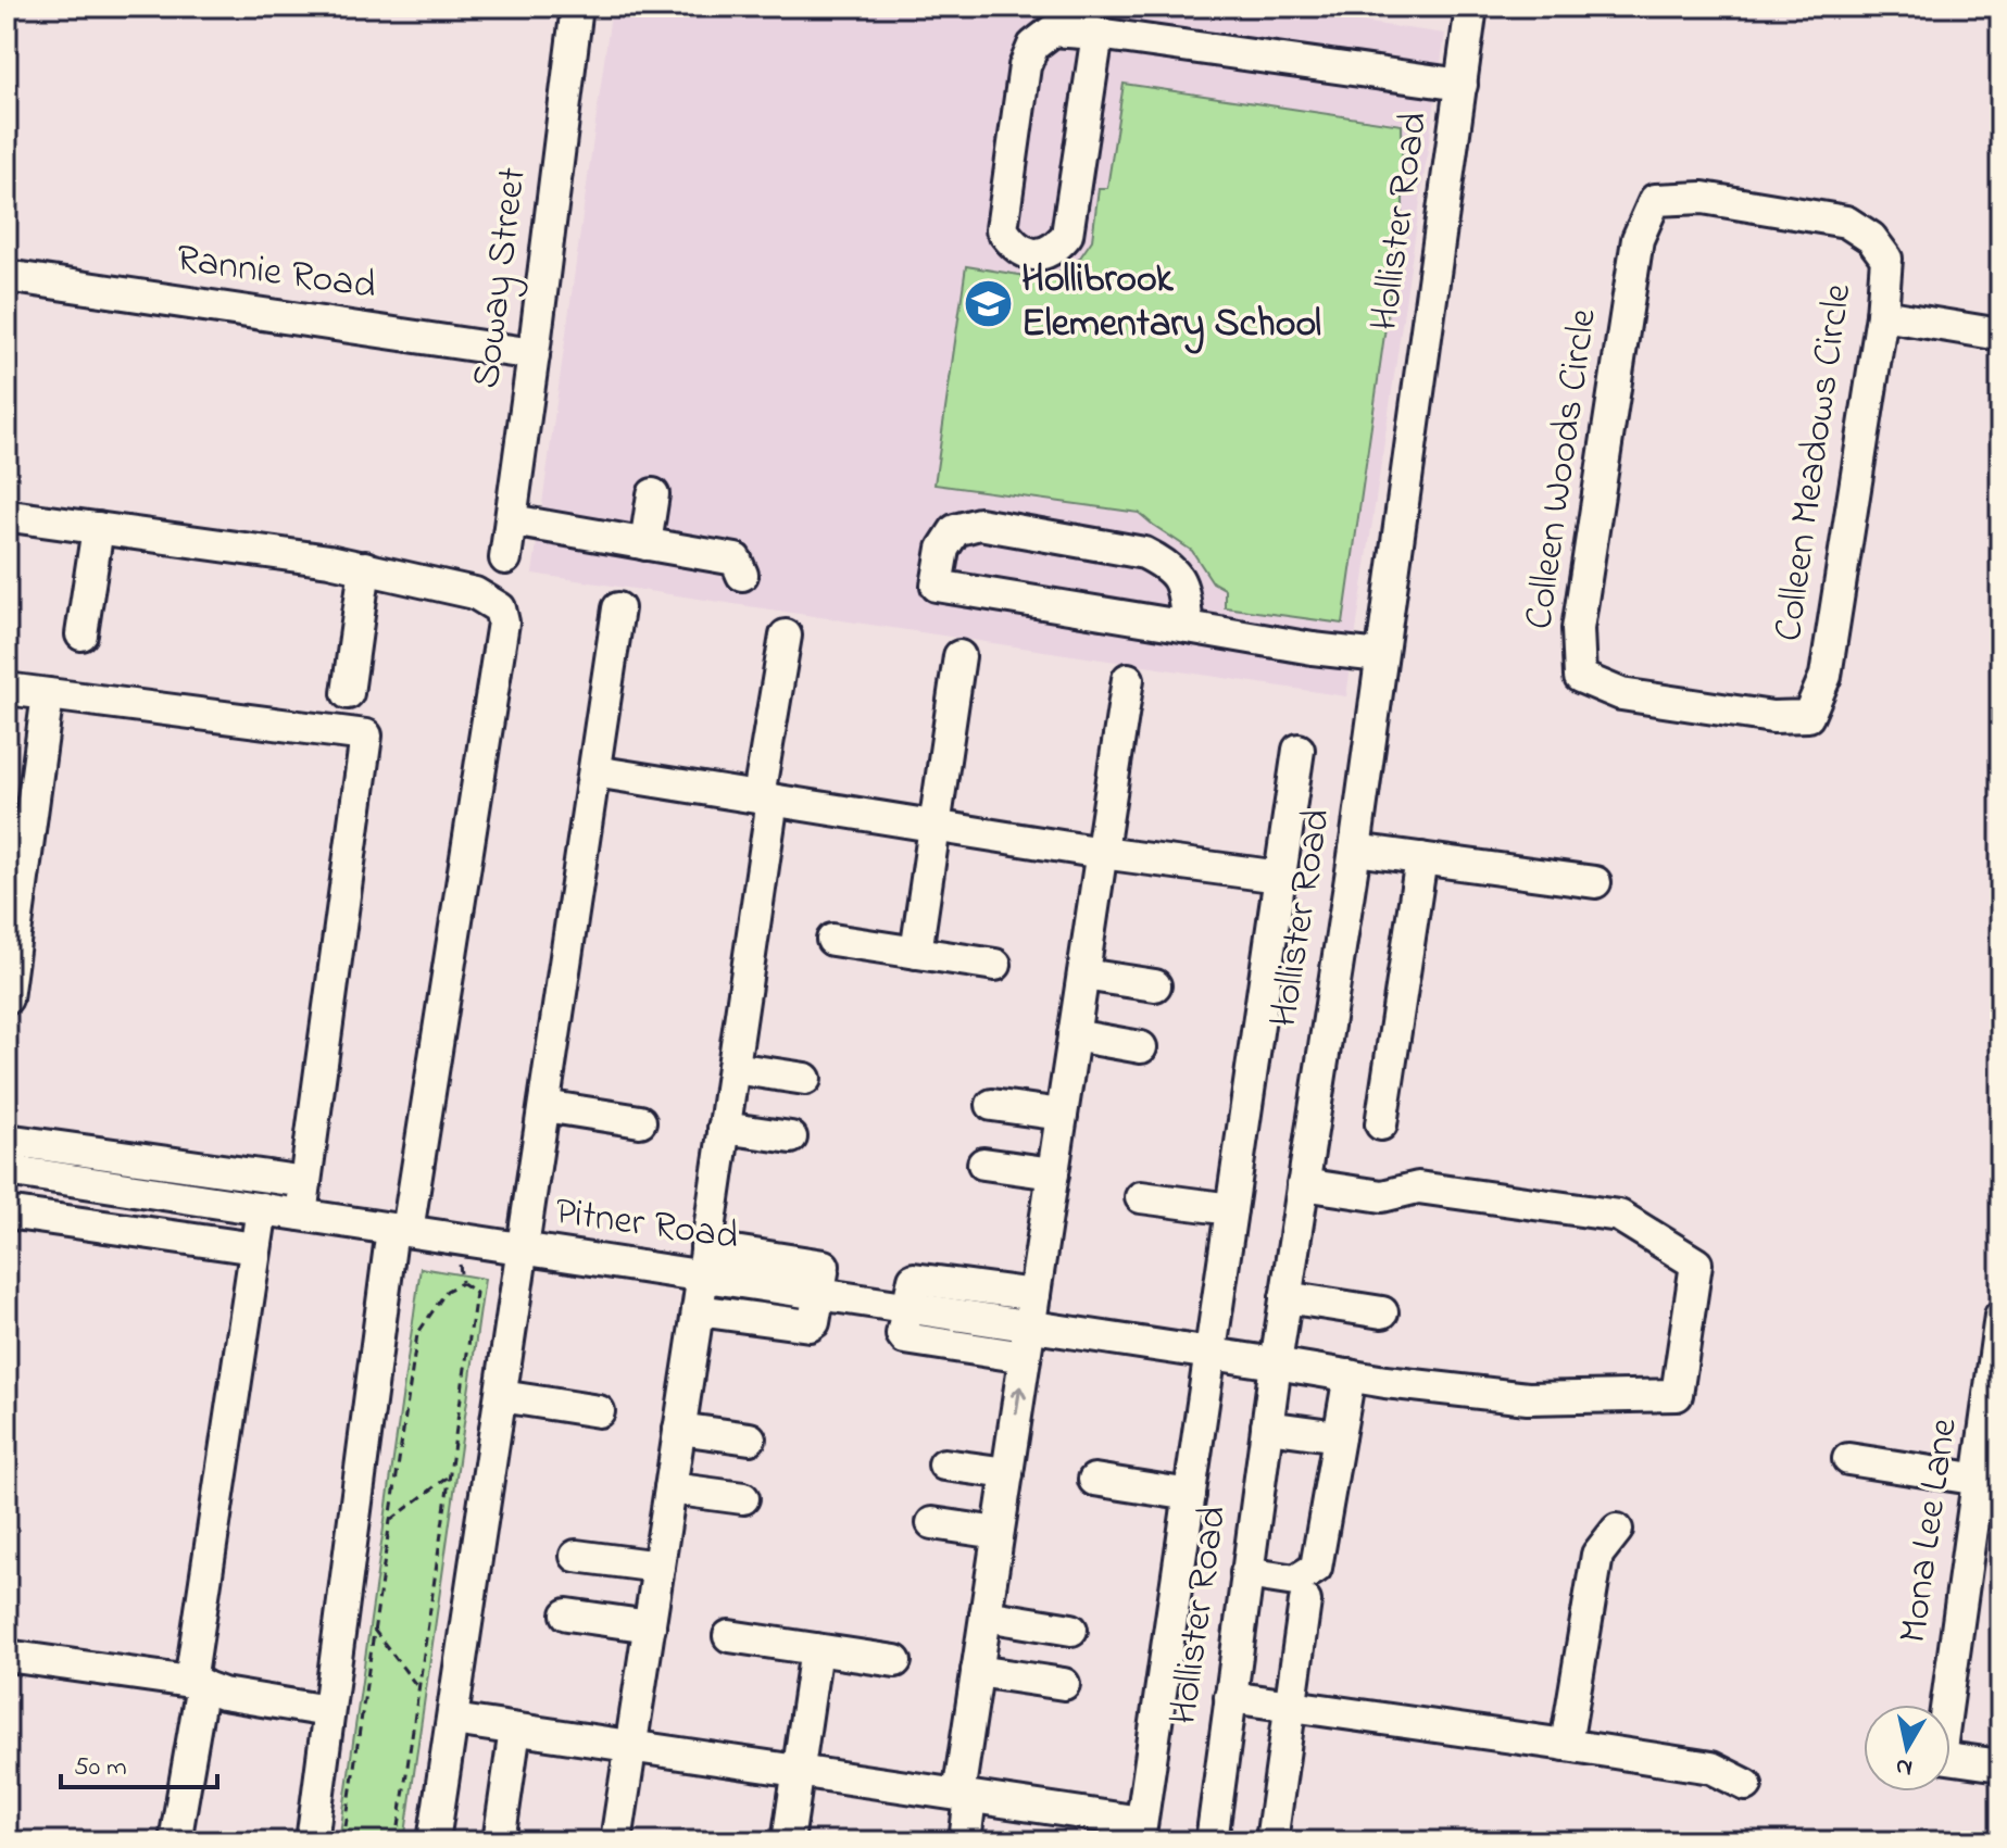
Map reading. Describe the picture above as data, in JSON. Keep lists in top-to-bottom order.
{
  "streets": {
    "street": [
      "Hollister Road",
      "Rannie Road",
      "Soway Street",
      "Colleen Meadows Circle",
      "Colleen Woods Circle",
      "Pitner Road",
      "Mona Lee Lane"
    ]
  },
  "crossings": [
    ["Hollister Road", "Pitner Road"],
    ["Rannie Road", "Soway Street"],
    ["Colleen Meadows Circle", "Colleen Woods Circle"]
  ],
  "places": {
    "school or university": ["Hollibrook Elementary School"]
  },
  "scale_bar": "50 m",
  "north": "bottom"
}
